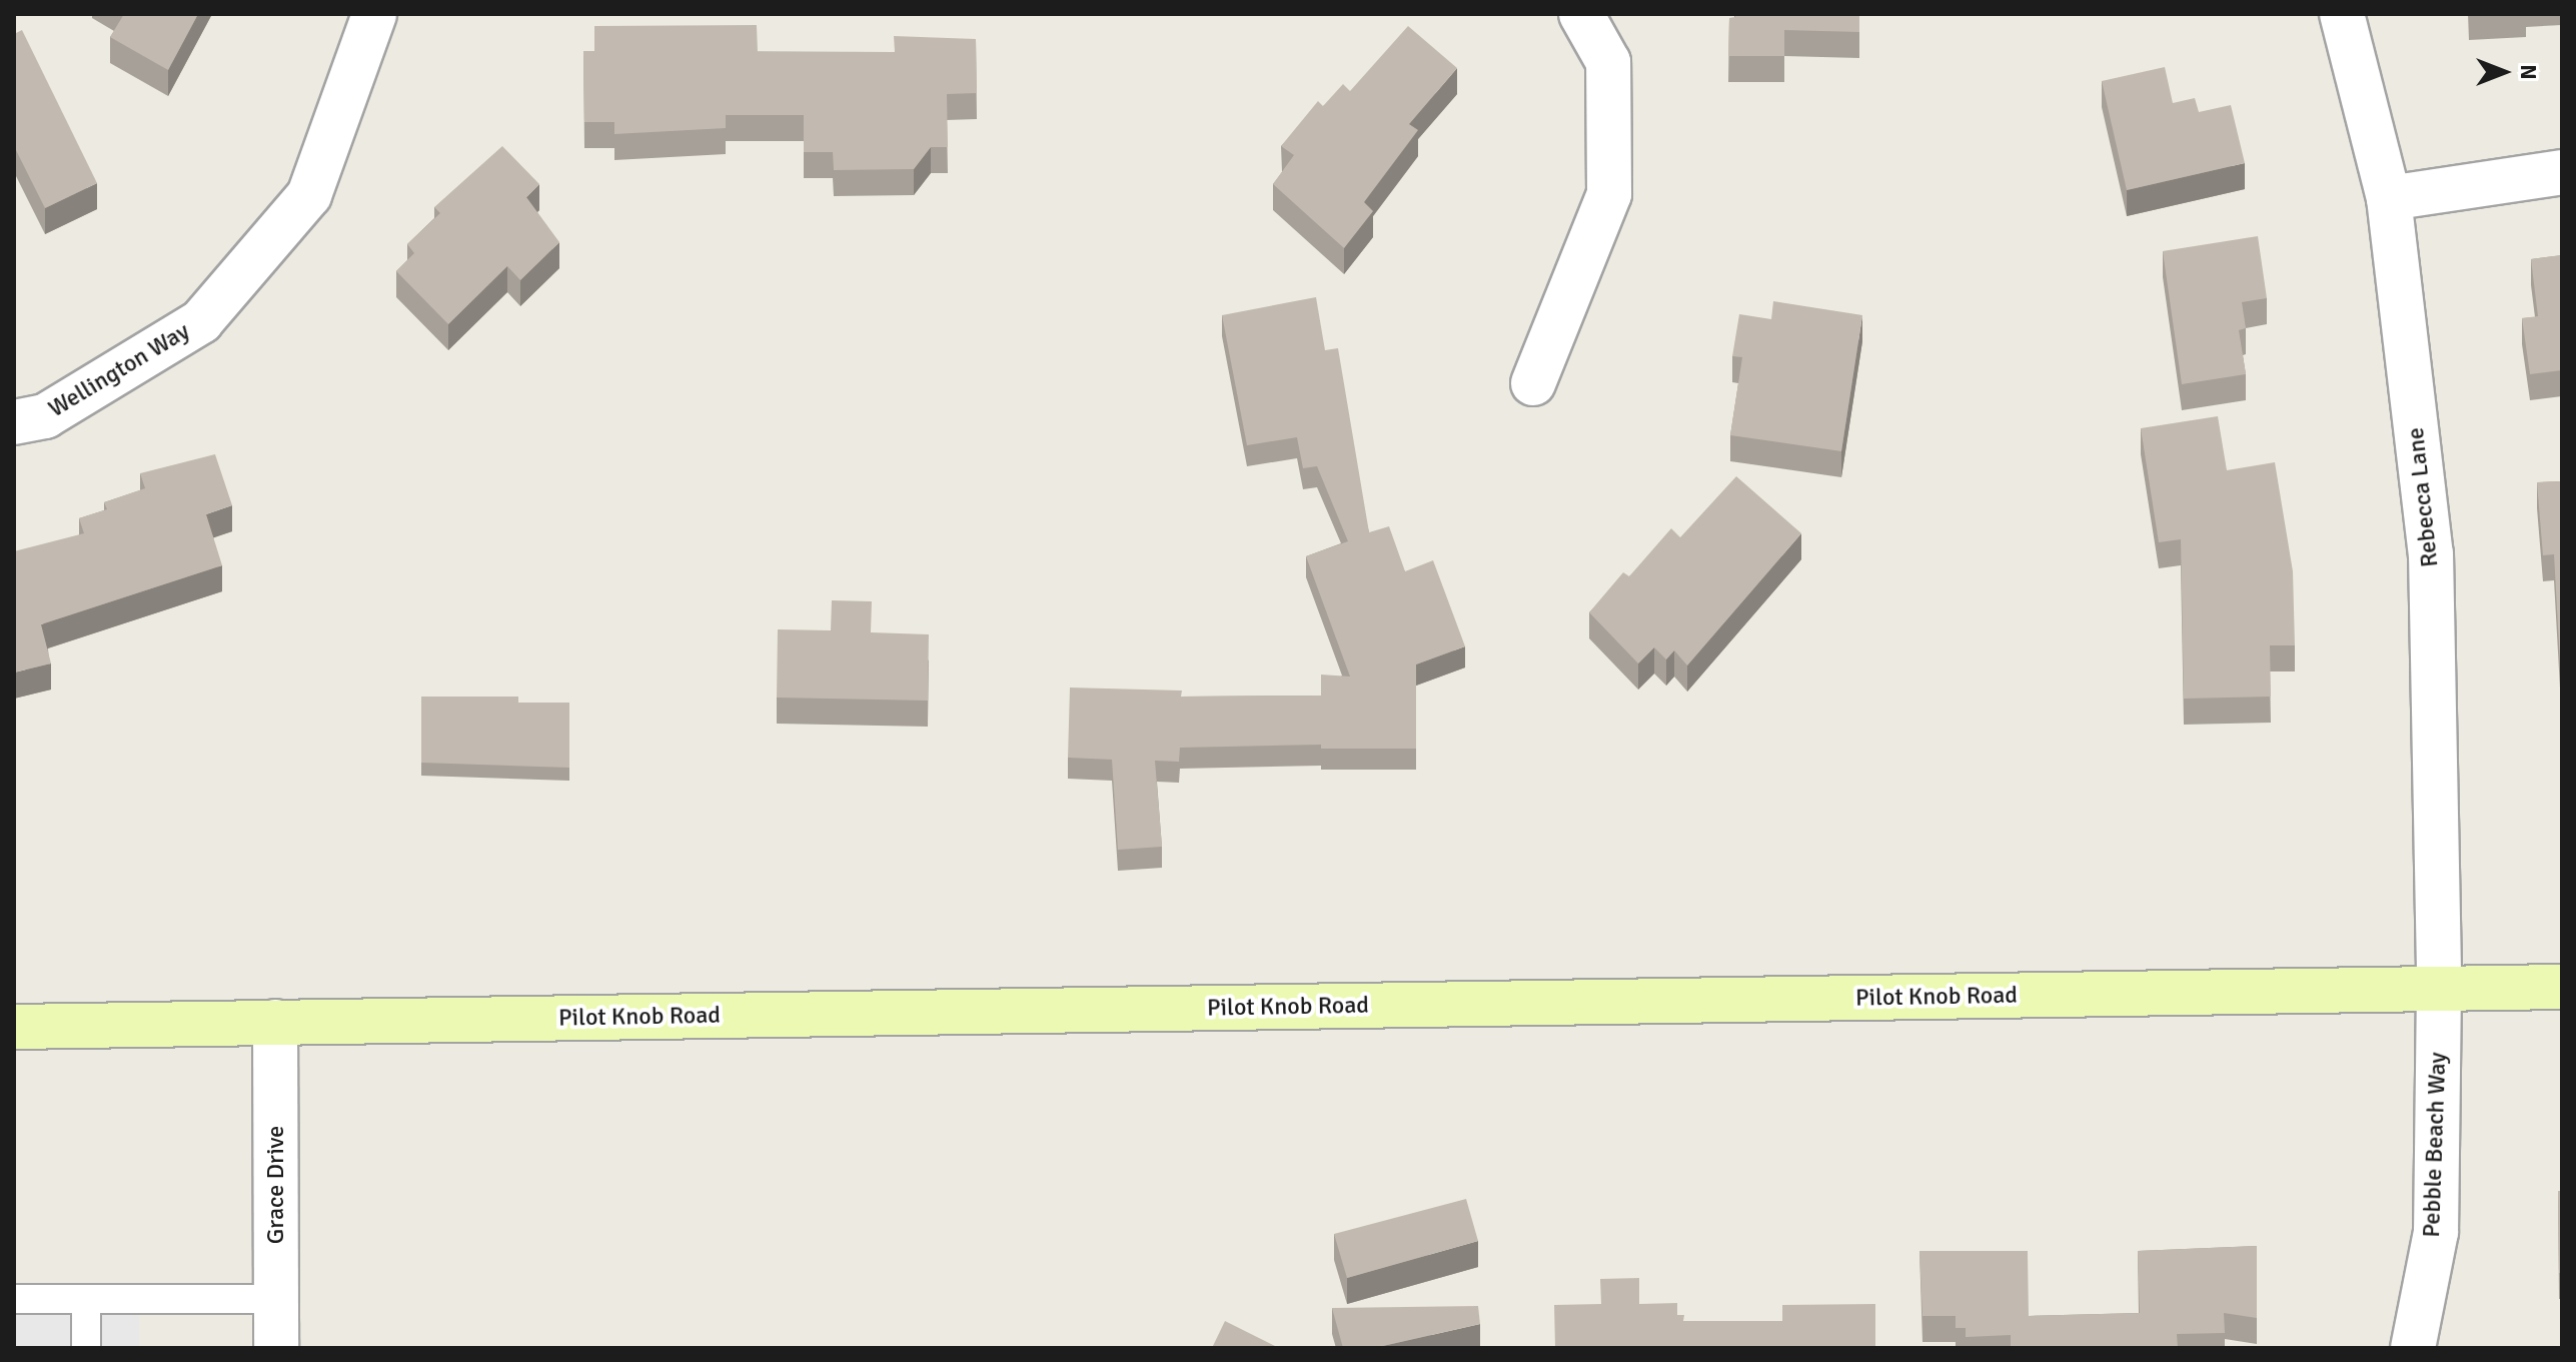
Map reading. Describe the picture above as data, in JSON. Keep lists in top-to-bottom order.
{
  "streets": {
    "main road": ["Pilot Knob Road"],
    "street": [
      "Wellington Way",
      "Rebecca Lane",
      "Pebble Beach Way",
      "Grace Drive"
    ]
  },
  "crossings": [
    ["Rebecca Lane", "Pilot Knob Road"],
    ["Rebecca Lane", "Pebble Beach Way"],
    ["Pilot Knob Road", "Pebble Beach Way"],
    ["Pilot Knob Road", "Grace Drive"]
  ],
  "north": "right"
}
